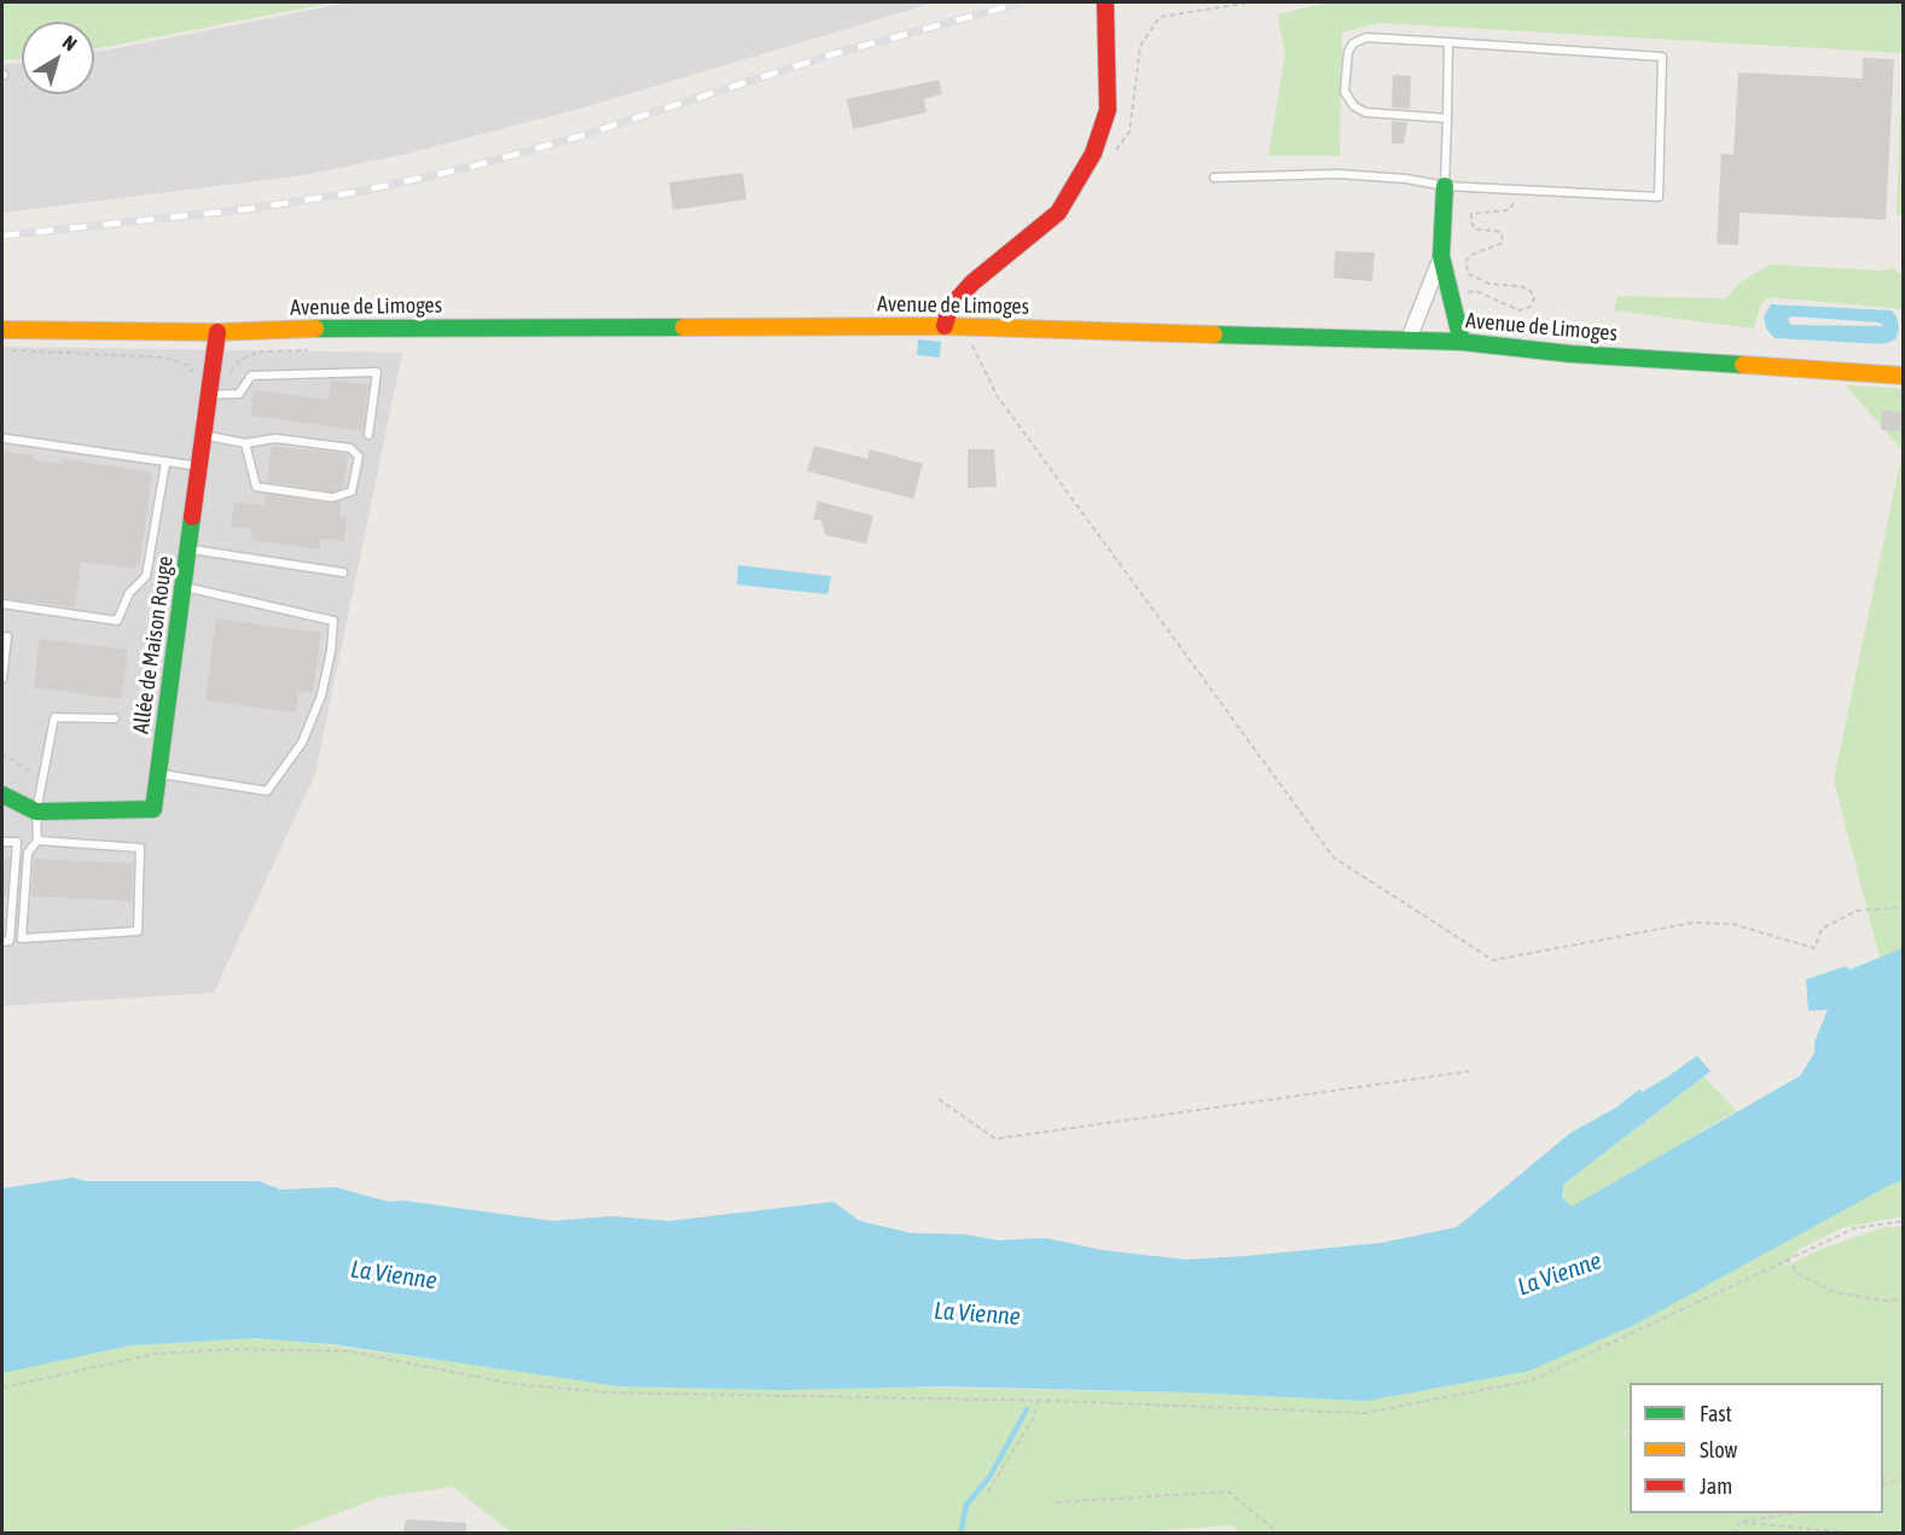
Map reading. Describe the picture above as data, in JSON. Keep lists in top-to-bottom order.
{
  "streets": {
    "main road": ["Avenue de Limoges", "Allée de Maison Rouge"]
  },
  "crossings": [
    ["Avenue de Limoges", "Allée de Maison Rouge"]
  ],
  "water": ["La Vienne"],
  "legend": ["Fast", "Slow", "Jam"],
  "north": "top right"
}
